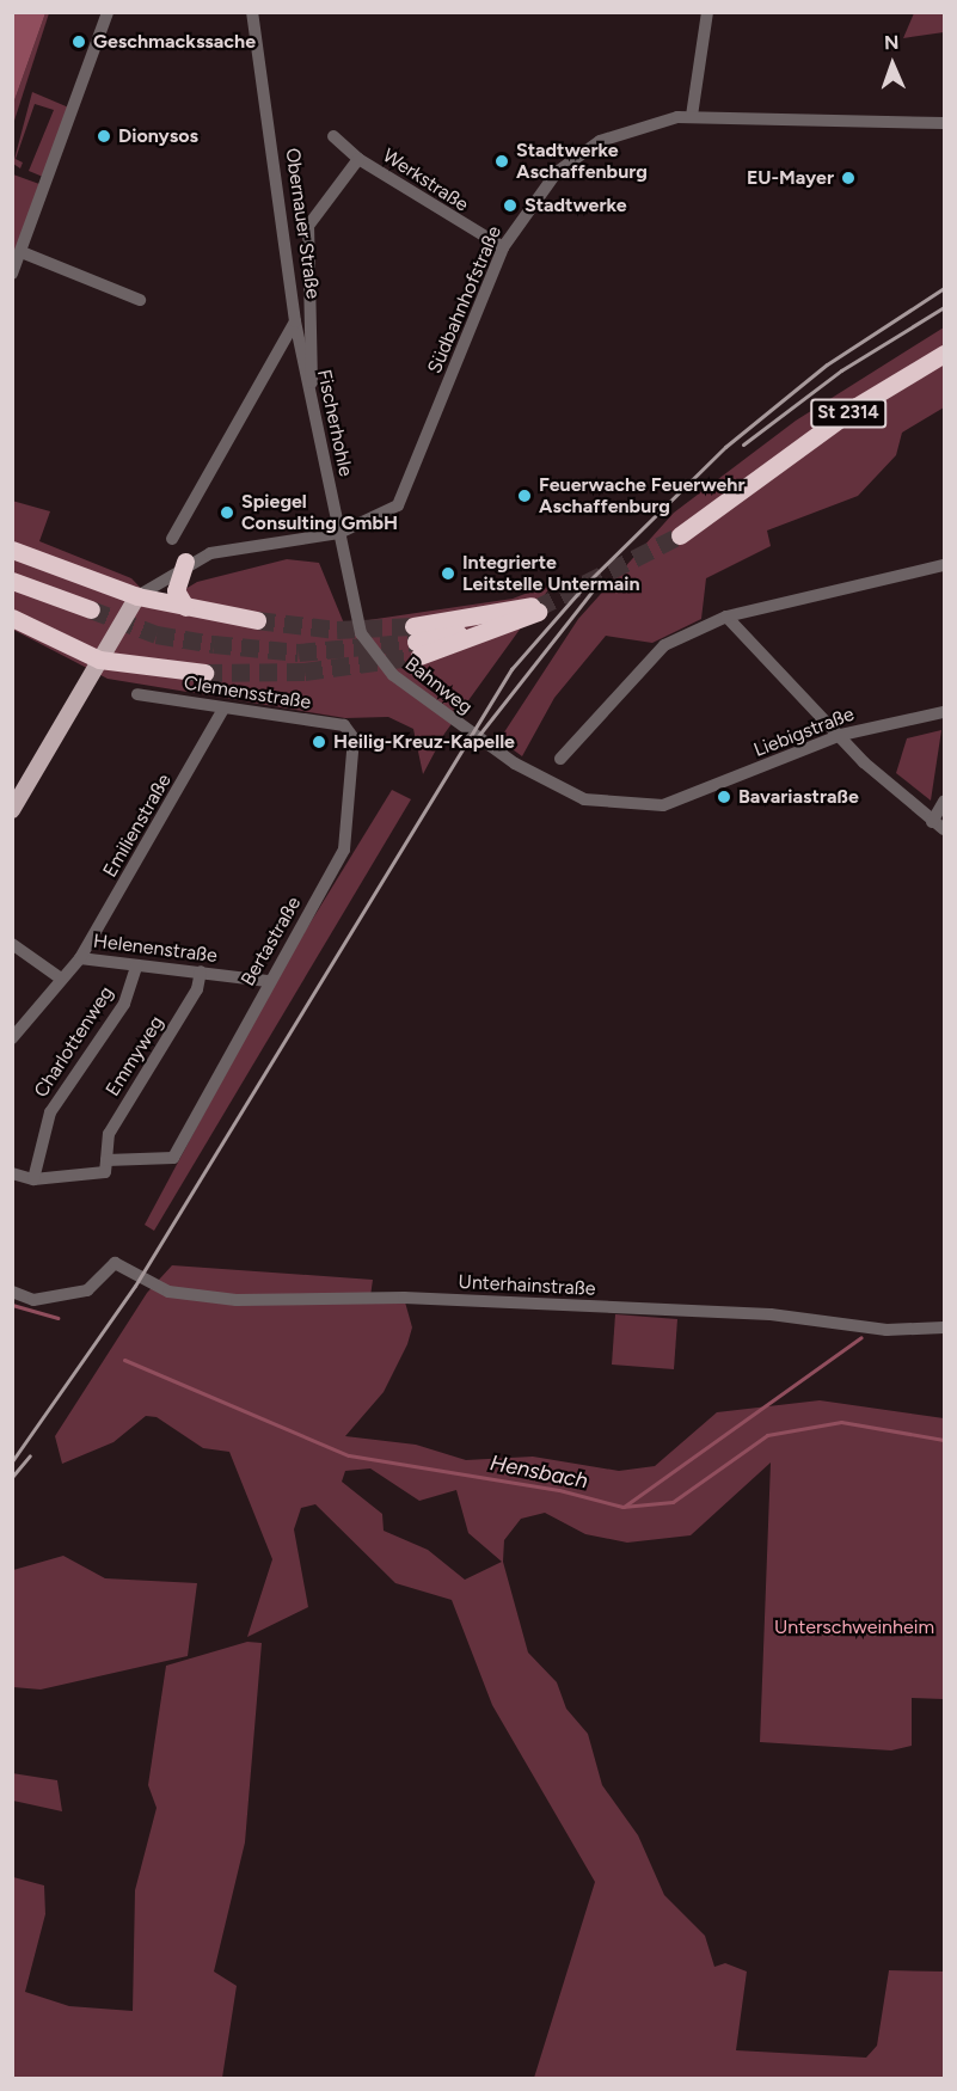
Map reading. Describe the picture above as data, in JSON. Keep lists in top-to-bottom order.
{
  "streets": {
    "highway": ["St 2314"],
    "street": [
      "Werkstraße",
      "Obernauer Straße",
      "Südbahnhofstraße",
      "Fischerhohle",
      "Bahnweg",
      "Clemensstraße",
      "Liebigstraße",
      "Emilienstraße",
      "Bertastraße",
      "Helenenstraße",
      "Charlottenweg",
      "Emmyweg",
      "Unterhainstraße"
    ]
  },
  "crossings": [
    ["Werkstraße", "Obernauer Straße"],
    ["Werkstraße", "Südbahnhofstraße"],
    ["Obernauer Straße", "Fischerhohle"],
    ["Südbahnhofstraße", "Fischerhohle"],
    ["Südbahnhofstraße", "Bahnweg"],
    ["Fischerhohle", "Bahnweg"],
    ["Bahnweg", "Liebigstraße"],
    ["Clemensstraße", "Emilienstraße"],
    ["Clemensstraße", "Bertastraße"],
    ["Emilienstraße", "Helenenstraße"],
    ["Bertastraße", "Helenenstraße"],
    ["Bertastraße", "Emmyweg"],
    ["Helenenstraße", "Charlottenweg"],
    ["Helenenstraße", "Emmyweg"]
  ],
  "water": ["Hensbach"],
  "parks": ["Unterschweinheim"],
  "places": [
    "Geschmackssache",
    "Dionysos",
    "Stadtwerke Aschaffenburg",
    "EU-Mayer",
    "Stadtwerke",
    "Feuerwache Feuerwehr Aschaffenburg",
    "Spiegel Consulting GmbH",
    "Integrierte Leitstelle Untermain",
    "Heilig-Kreuz-Kapelle",
    "Bavariastraße"
  ],
  "north": "top"
}
